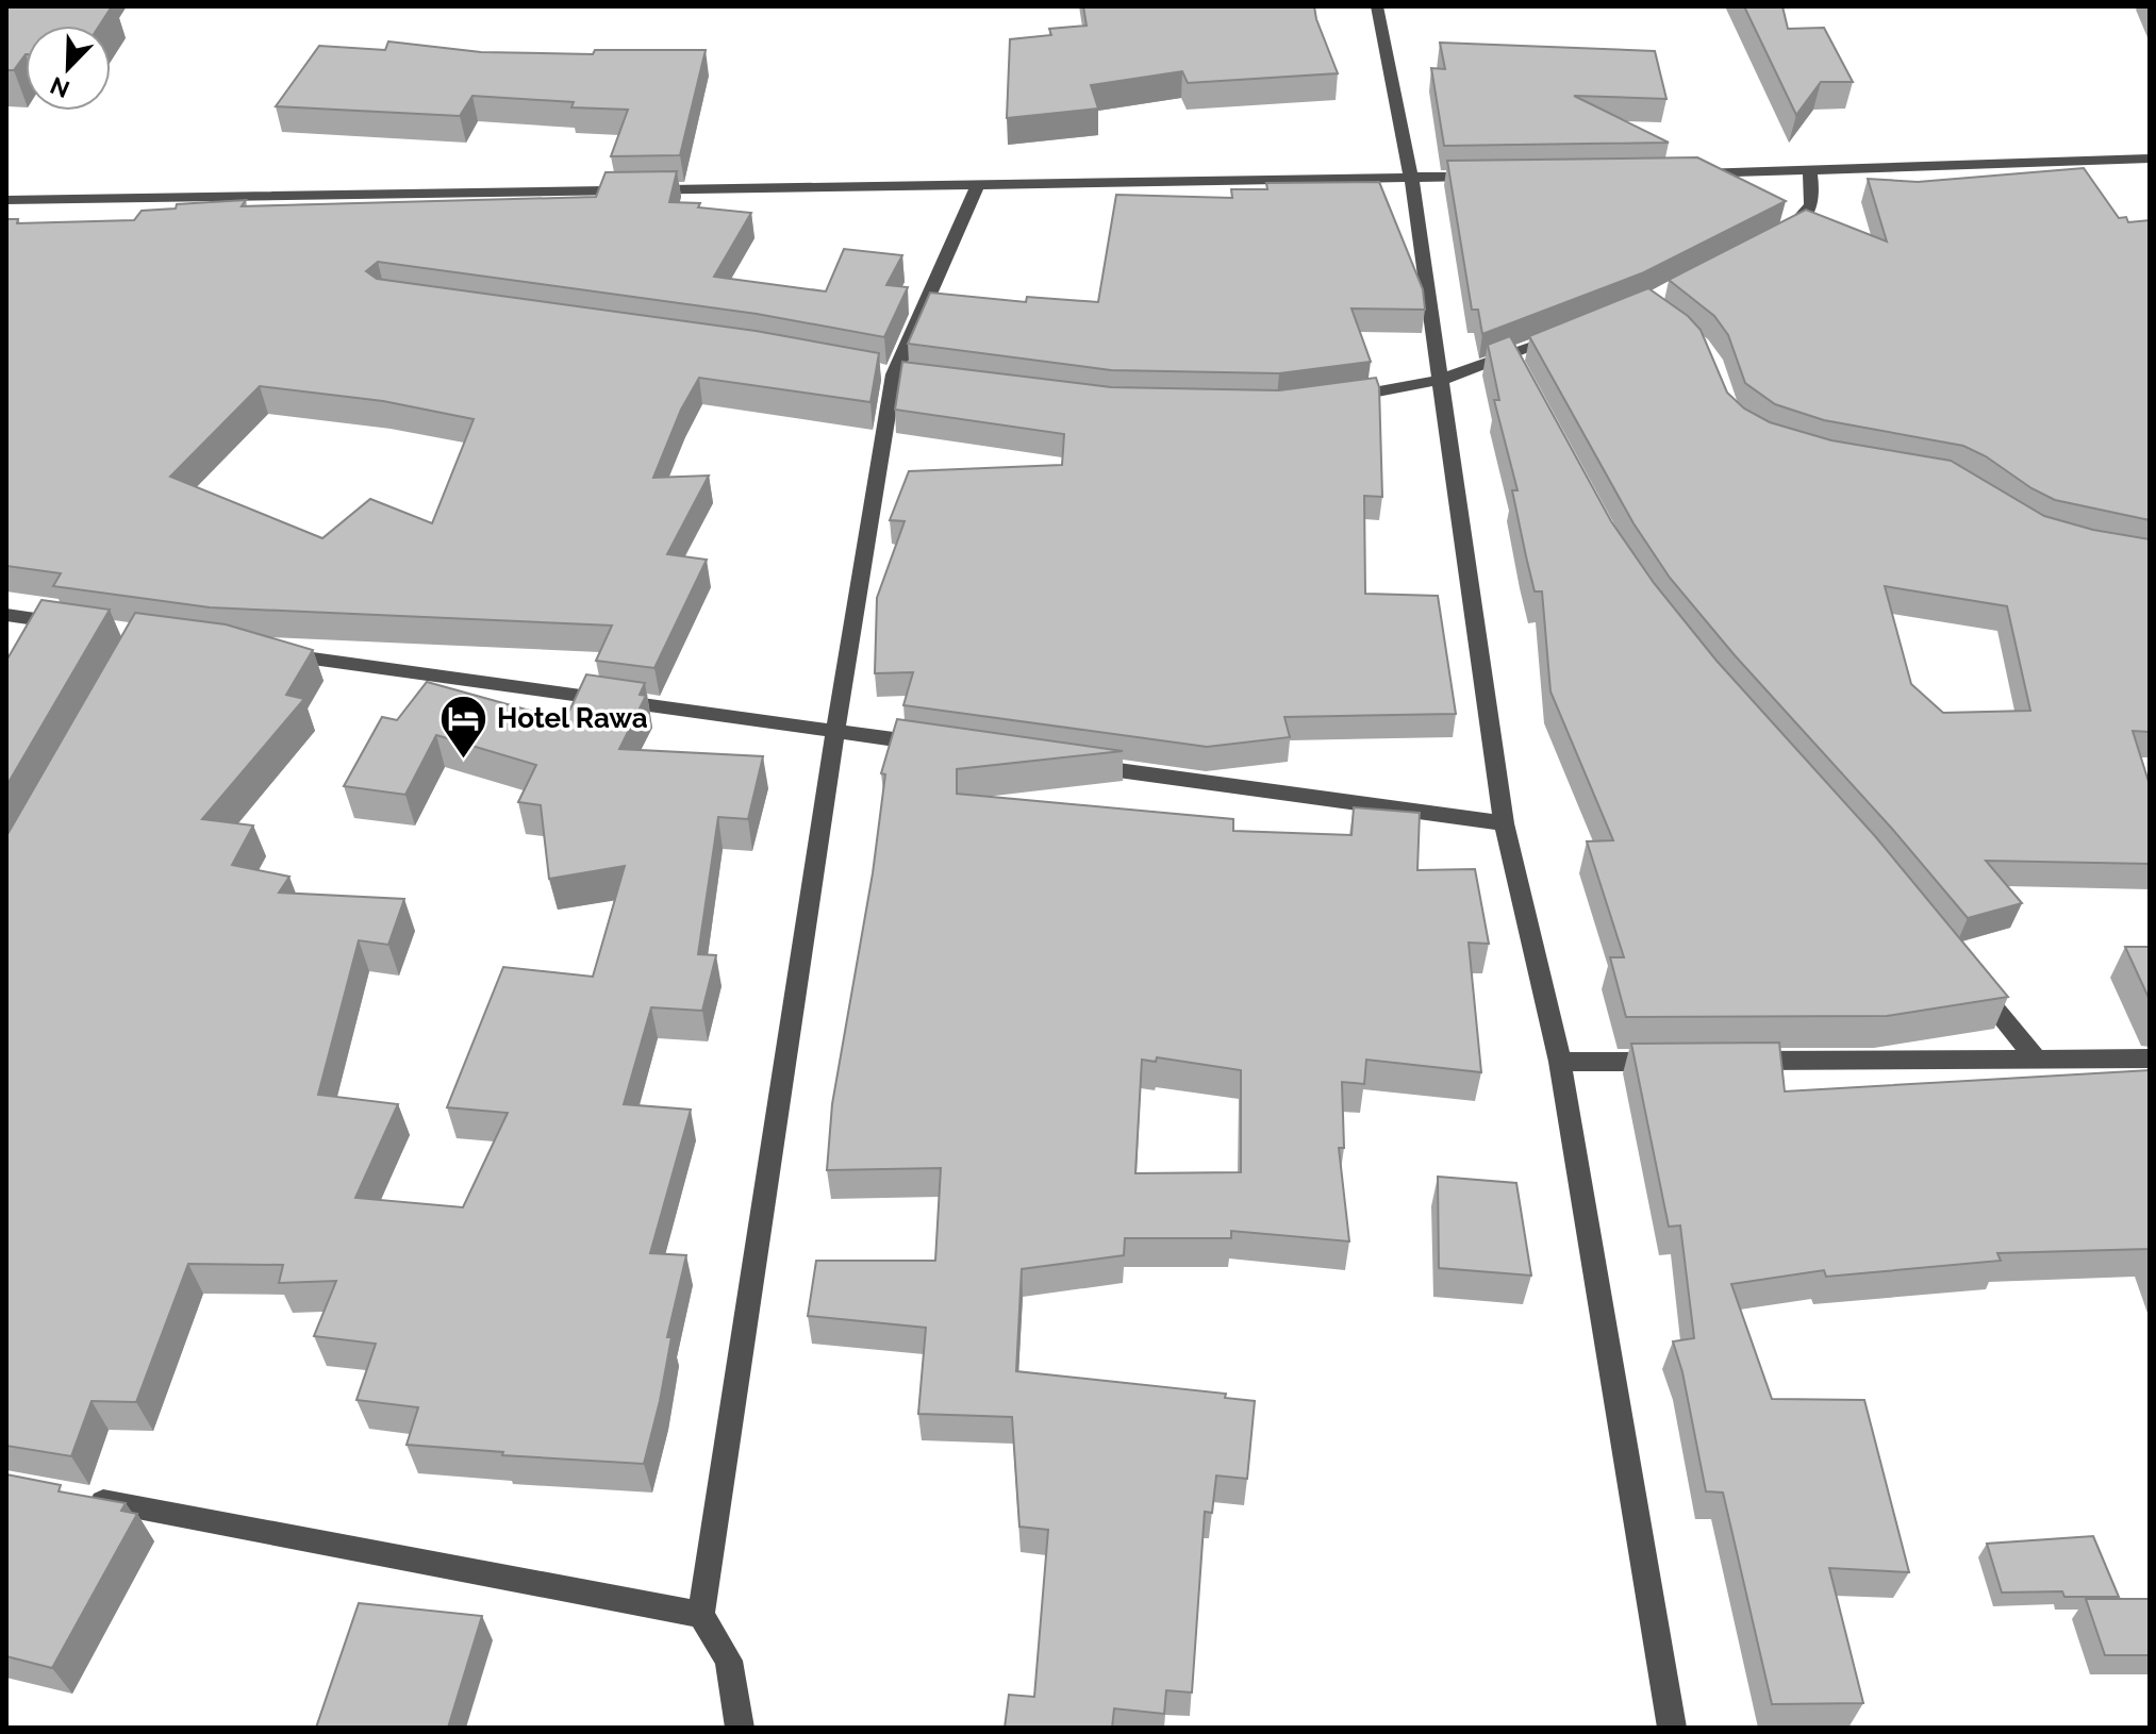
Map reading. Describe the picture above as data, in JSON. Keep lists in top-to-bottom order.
{
  "places": {
    "hotel": ["Hotel Rawa"]
  },
  "north": "bottom left"
}
